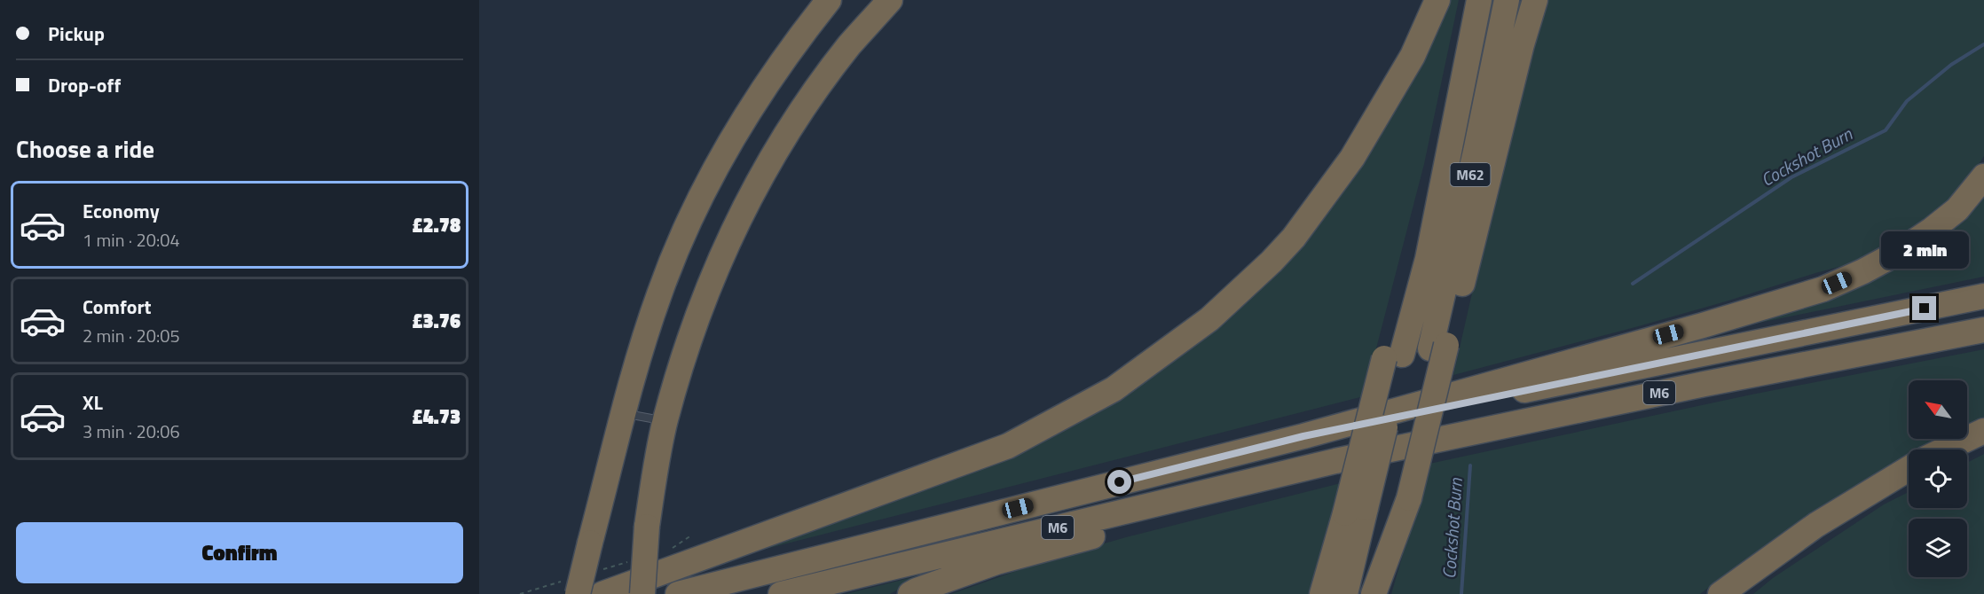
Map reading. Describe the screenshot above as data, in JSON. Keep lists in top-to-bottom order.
{
  "streets": {
    "highway": ["M62", "M6"]
  },
  "water": ["Cockshot Burn"],
  "north": "top left",
  "page": {
    "banner": ["Pickup", "Drop-off"],
    "heading": "Choose a ride",
    "list": [
      {
        "name": "Economy",
        "note": "1 min · 20:04",
        "value": "£2.78"
      },
      {
        "name": "Comfort",
        "note": "2 min · 20:05",
        "value": "£3.76"
      },
      {
        "name": "XL",
        "note": "3 min · 20:06",
        "value": "£4.73"
      }
    ],
    "bubble": "2 min",
    "buttons": "Confirm"
  }
}
